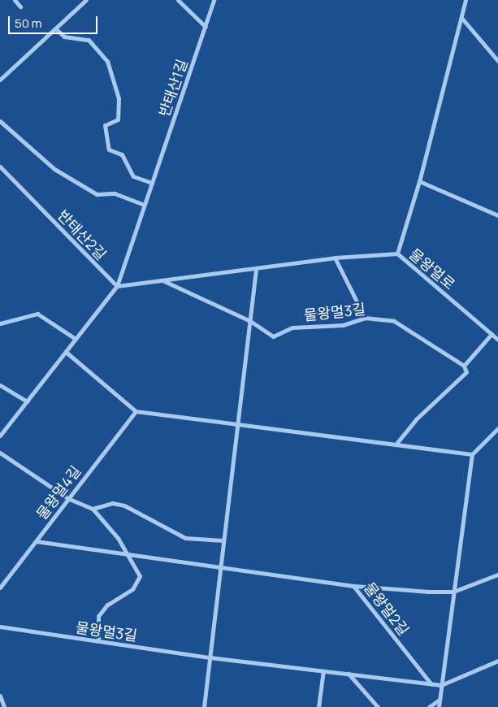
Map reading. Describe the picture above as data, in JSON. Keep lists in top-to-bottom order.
{
  "streets": {
    "street": [
      "반태산1길",
      "반태산2길",
      "물왕멀로",
      "물왕멀3길",
      "물왕멀4길",
      "물왕멀2길"
    ]
  },
  "crossings": [
    ["반태산1길", "반태산2길"]
  ],
  "scale_bar": "50 m"
}
